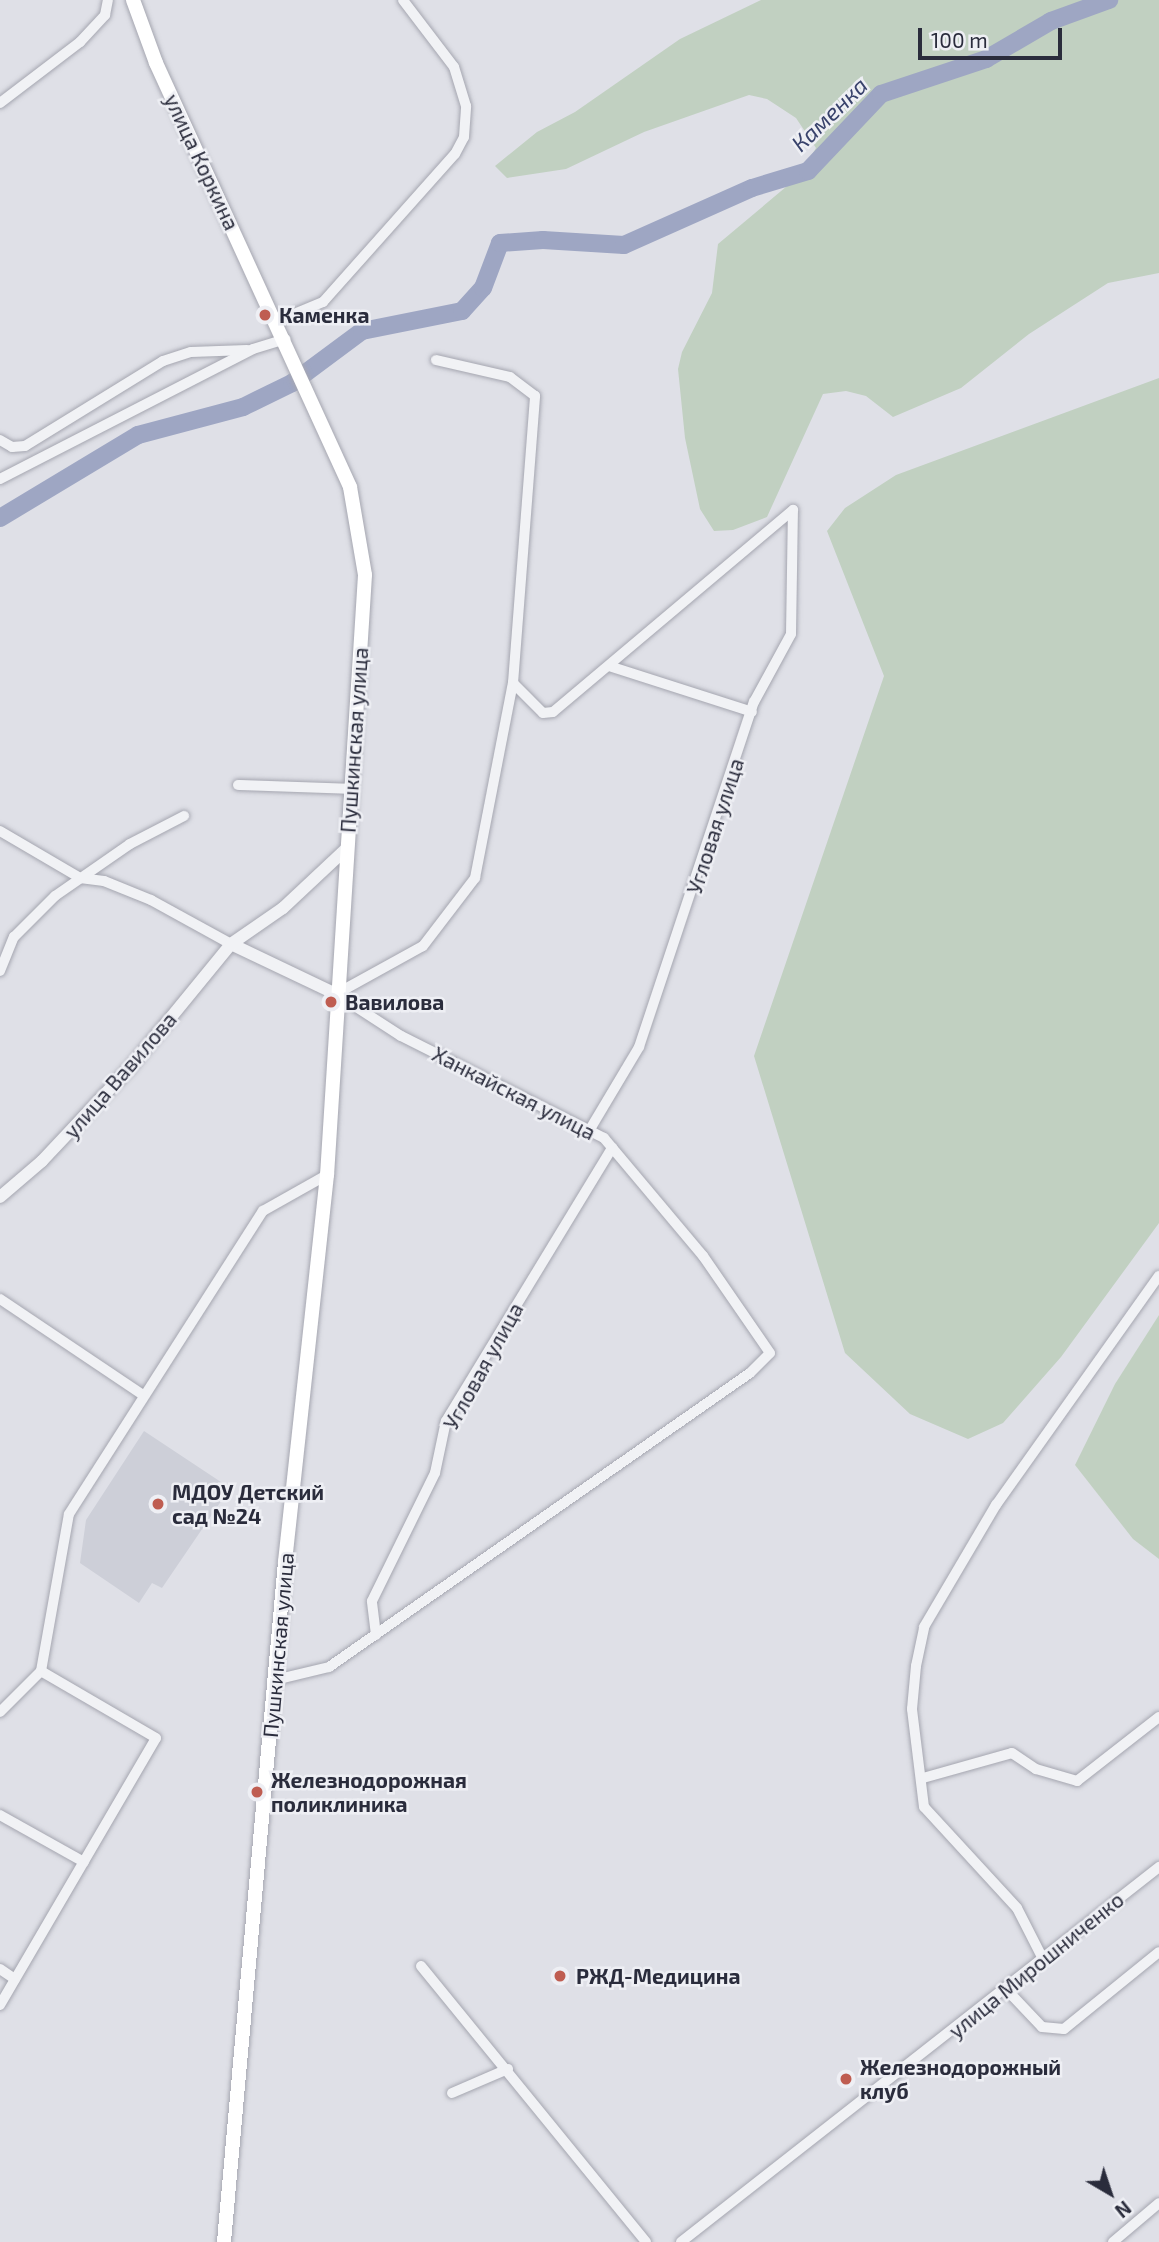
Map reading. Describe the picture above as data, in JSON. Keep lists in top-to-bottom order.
{
  "streets": {
    "main road": ["улица Коркина", "Пушкинская улица"],
    "street": [
      "Угловая улица",
      "улица Вавилова",
      "Ханкайская улица",
      "улица Мирошниченко"
    ]
  },
  "crossings": [
    ["улица Коркина", "Пушкинская улица"],
    ["Пушкинская улица", "улица Вавилова"],
    ["Пушкинская улица", "Ханкайская улица"],
    ["Угловая улица", "Ханкайская улица"]
  ],
  "water": ["Каменка"],
  "places": [
    "Каменка",
    "Вавилова",
    "МДОУ Детский сад №24",
    "Железнодорожная поликлиника",
    "РЖД-Медицина",
    "Железнодорожный клуб"
  ],
  "scale_bar": "100 m",
  "north": "bottom right"
}
